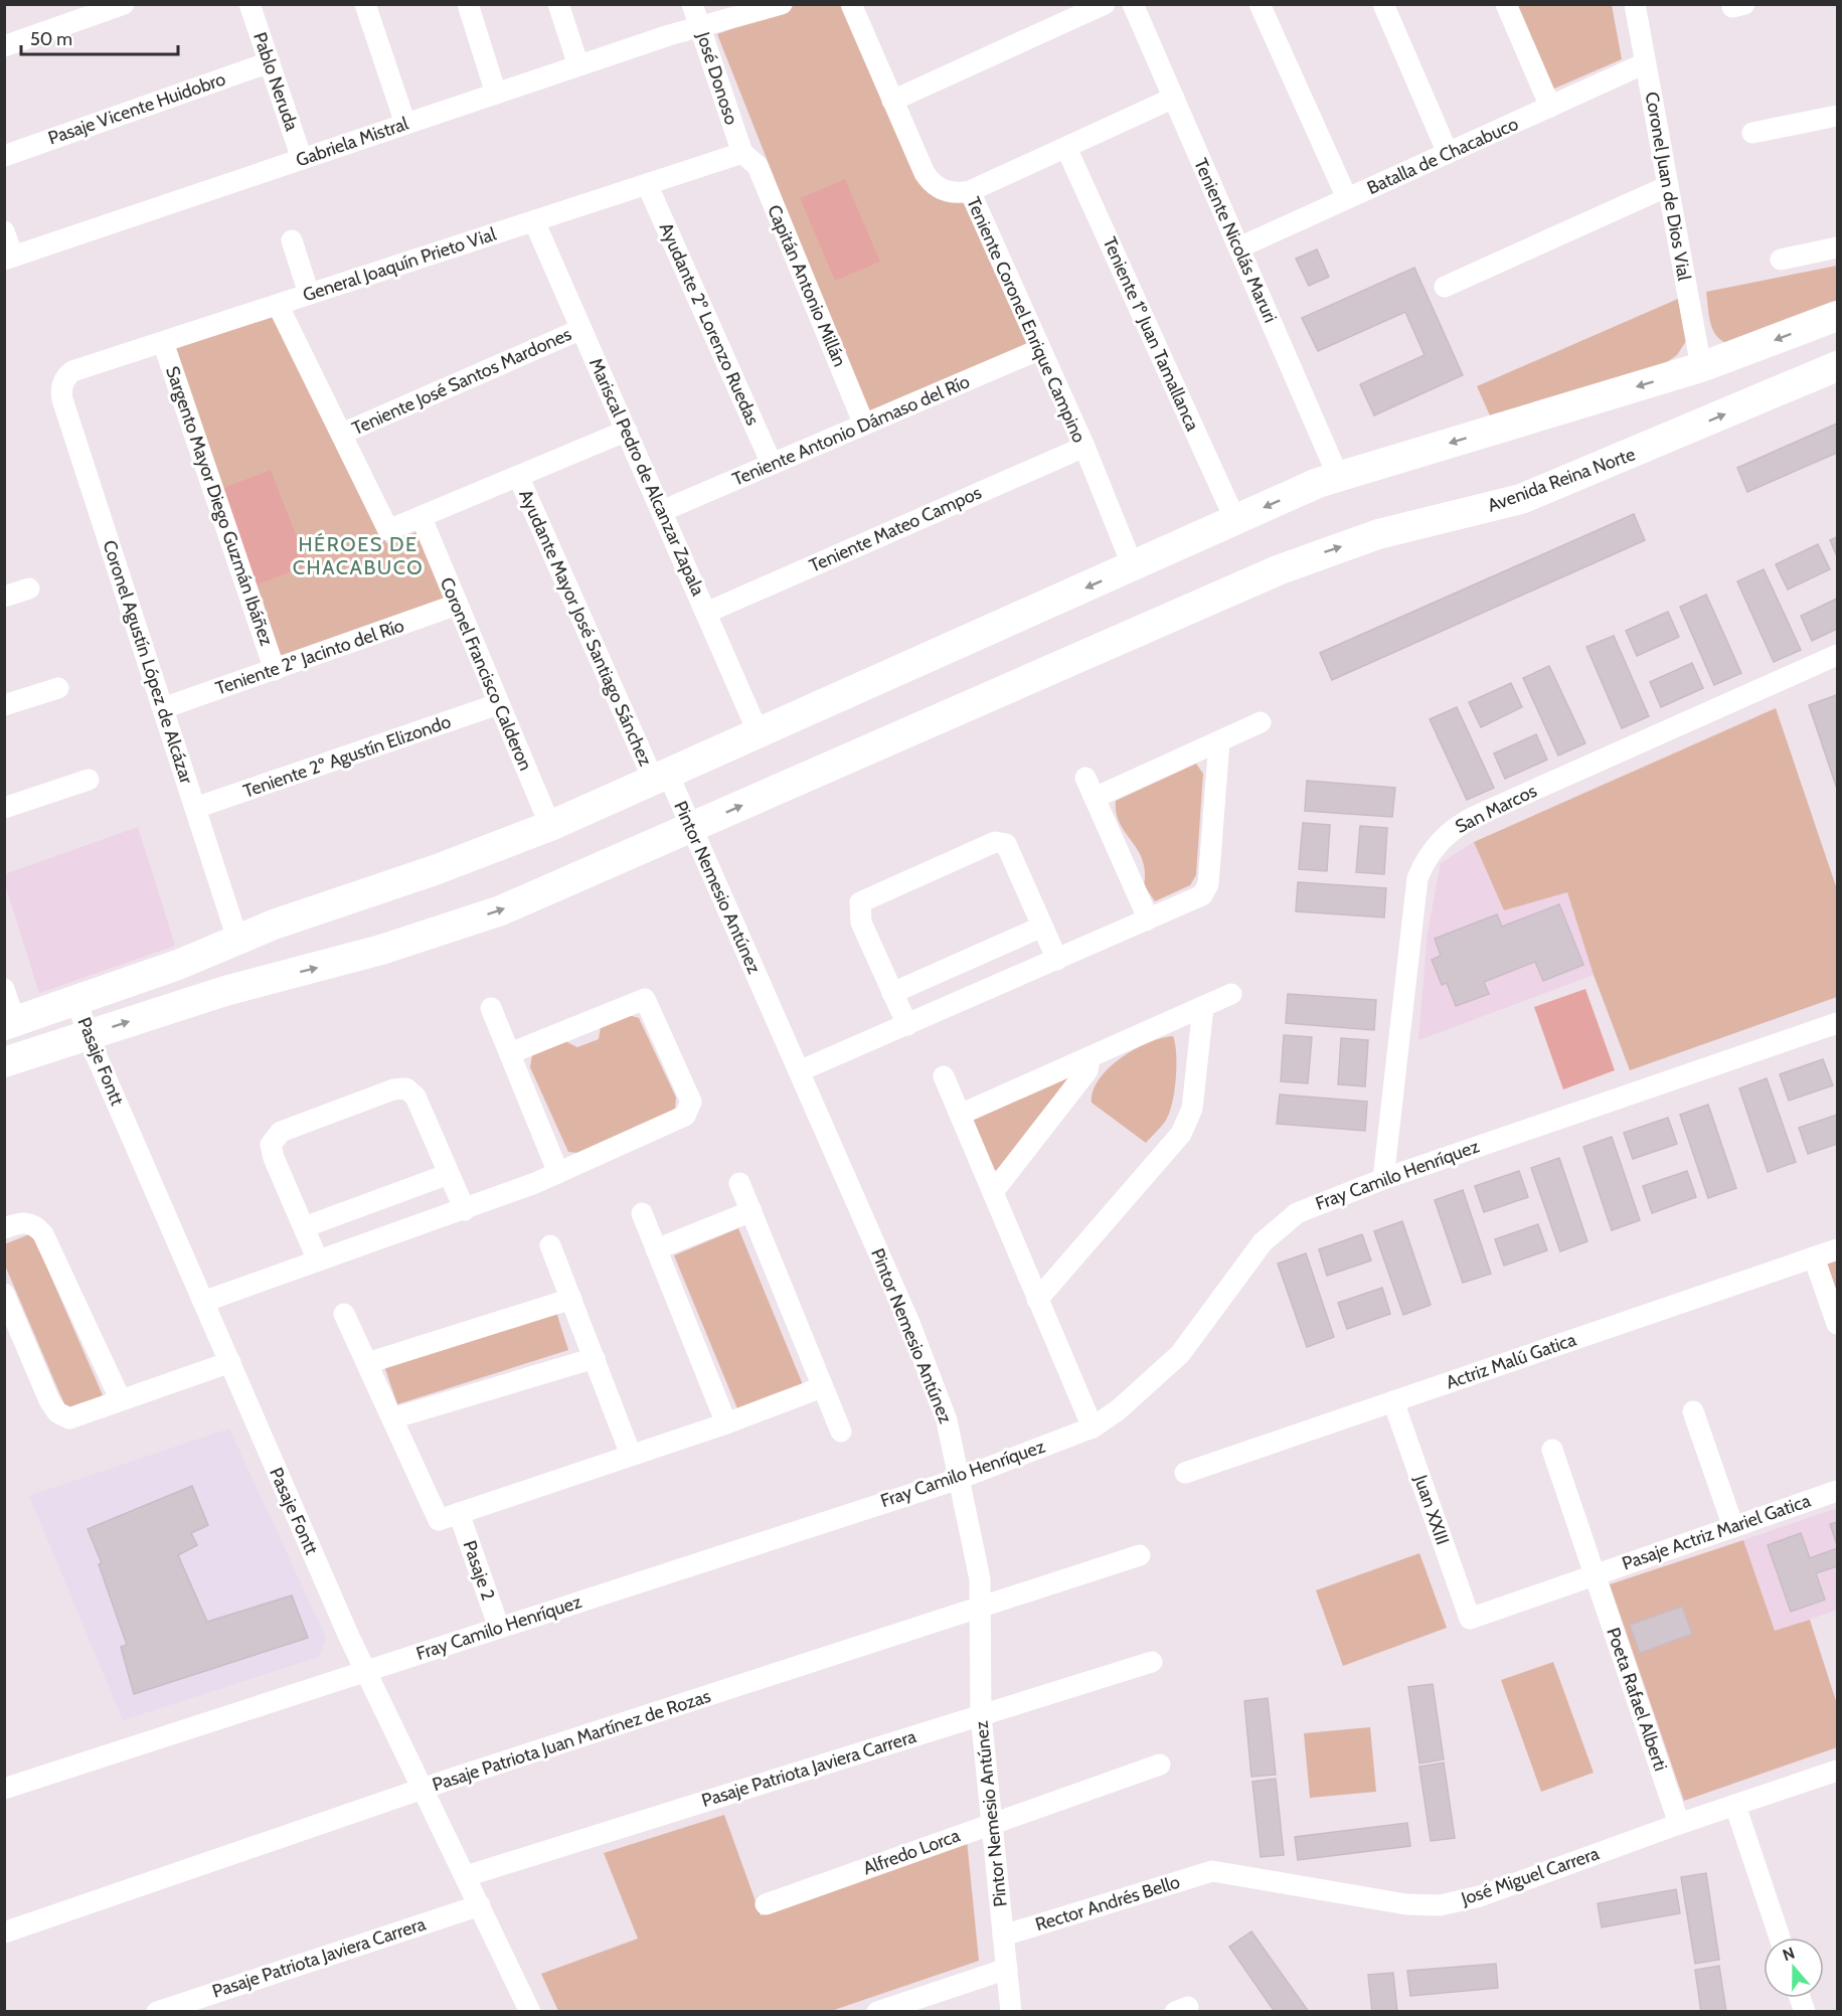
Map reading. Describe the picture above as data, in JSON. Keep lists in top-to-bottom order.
{
  "streets": {
    "street": [
      "José Donoso",
      "Pablo Neruda",
      "Pasaje Vicente Huidobro",
      "Gabriela Mistral",
      "Batalla de Chacabuco",
      "Coronel Juan de Dios Vial",
      "Teniente Nicolás Maruri",
      "General Joaquín Prieto Vial",
      "Capitán Antonio Millán",
      "Teniente Coronel Enrique Campino",
      "Ayudante 2º Lorenzo Ruedas",
      "Teniente 1º Juan Tamallanca",
      "Teniente José Santos Mardones",
      "Teniente Antonio Dámaso del Río",
      "Mariscal Pedro de Alcanzar Zapala",
      "Avenida Reina Norte",
      "Sargento Mayor Diego Guzmán Ibáñez",
      "Teniente Mateo Campos",
      "Ayudante Mayor José Santiago Sánchez",
      "Teniente 2º Jacinto del Río",
      "Coronel Agustín López de Alcázar",
      "Coronel Francisco Calderon",
      "Teniente 2º Agustín Elizondo",
      "San Marcos",
      "Pintor Nemesio Antúnez",
      "Pasaje Fontt",
      "Fray Camilo Henríquez",
      "Actriz Malú Gatica",
      "Juan XXIII",
      "Pasaje Actriz Mariel Gatica",
      "Pasaje 2",
      "Poeta Rafael Alberti",
      "Pasaje Patriota Juan Martínez de Rozas",
      "Pasaje Patriota Javiera Carrera",
      "Alfredo Lorca",
      "José Miguel Carrera",
      "Rector Andrés Bello"
    ]
  },
  "crossings": [
    ["José Donoso", "Gabriela Mistral"],
    ["José Donoso", "General Joaquín Prieto Vial"],
    ["José Donoso", "Capitán Antonio Millán"],
    ["Pablo Neruda", "Pasaje Vicente Huidobro"],
    ["Pablo Neruda", "Gabriela Mistral"],
    ["Batalla de Chacabuco", "Coronel Juan de Dios Vial"],
    ["Batalla de Chacabuco", "Teniente Nicolás Maruri"],
    ["General Joaquín Prieto Vial", "Capitán Antonio Millán"],
    ["General Joaquín Prieto Vial", "Ayudante 2º Lorenzo Ruedas"],
    ["General Joaquín Prieto Vial", "Mariscal Pedro de Alcanzar Zapala"],
    ["General Joaquín Prieto Vial", "Sargento Mayor Diego Guzmán Ibáñez"],
    ["General Joaquín Prieto Vial", "Coronel Agustín López de Alcázar"],
    ["Capitán Antonio Millán", "Teniente Antonio Dámaso del Río"],
    ["Teniente Coronel Enrique Campino", "Teniente Antonio Dámaso del Río"],
    ["Teniente Coronel Enrique Campino", "Teniente Mateo Campos"],
    ["Ayudante 2º Lorenzo Ruedas", "Teniente Antonio Dámaso del Río"],
    ["Teniente José Santos Mardones", "Mariscal Pedro de Alcanzar Zapala"],
    ["Teniente Antonio Dámaso del Río", "Mariscal Pedro de Alcanzar Zapala"],
    ["Mariscal Pedro de Alcanzar Zapala", "Teniente Mateo Campos"],
    ["Avenida Reina Norte", "Pintor Nemesio Antúnez"],
    ["Avenida Reina Norte", "Pasaje Fontt"],
    ["Sargento Mayor Diego Guzmán Ibáñez", "Teniente 2º Jacinto del Río"],
    ["Ayudante Mayor José Santiago Sánchez", "Pintor Nemesio Antúnez"],
    ["Teniente 2º Jacinto del Río", "Coronel Agustín López de Alcázar"],
    ["Teniente 2º Jacinto del Río", "Coronel Francisco Calderon"],
    ["Coronel Agustín López de Alcázar", "Teniente 2º Agustín Elizondo"],
    ["Coronel Francisco Calderon", "Teniente 2º Agustín Elizondo"],
    ["San Marcos", "Fray Camilo Henríquez"],
    ["Pintor Nemesio Antúnez", "Fray Camilo Henríquez"],
    ["Pintor Nemesio Antúnez", "Pasaje Patriota Juan Martínez de Rozas"],
    ["Pintor Nemesio Antúnez", "Pasaje Patriota Javiera Carrera"],
    ["Pintor Nemesio Antúnez", "Alfredo Lorca"],
    ["Pintor Nemesio Antúnez", "Rector Andrés Bello"],
    ["Pasaje Fontt", "Fray Camilo Henríquez"],
    ["Pasaje Fontt", "Pasaje Patriota Juan Martínez de Rozas"],
    ["Pasaje Fontt", "Pasaje Patriota Javiera Carrera"],
    ["Fray Camilo Henríquez", "Pasaje 2"],
    ["Actriz Malú Gatica", "Juan XXIII"],
    ["Juan XXIII", "Pasaje Actriz Mariel Gatica"],
    ["Pasaje Actriz Mariel Gatica", "Poeta Rafael Alberti"],
    ["Poeta Rafael Alberti", "José Miguel Carrera"],
    ["José Miguel Carrera", "Rector Andrés Bello"]
  ],
  "districts": ["HÉROES DE CHACABUCO"],
  "scale_bar": "50 m",
  "north": "top"
}
